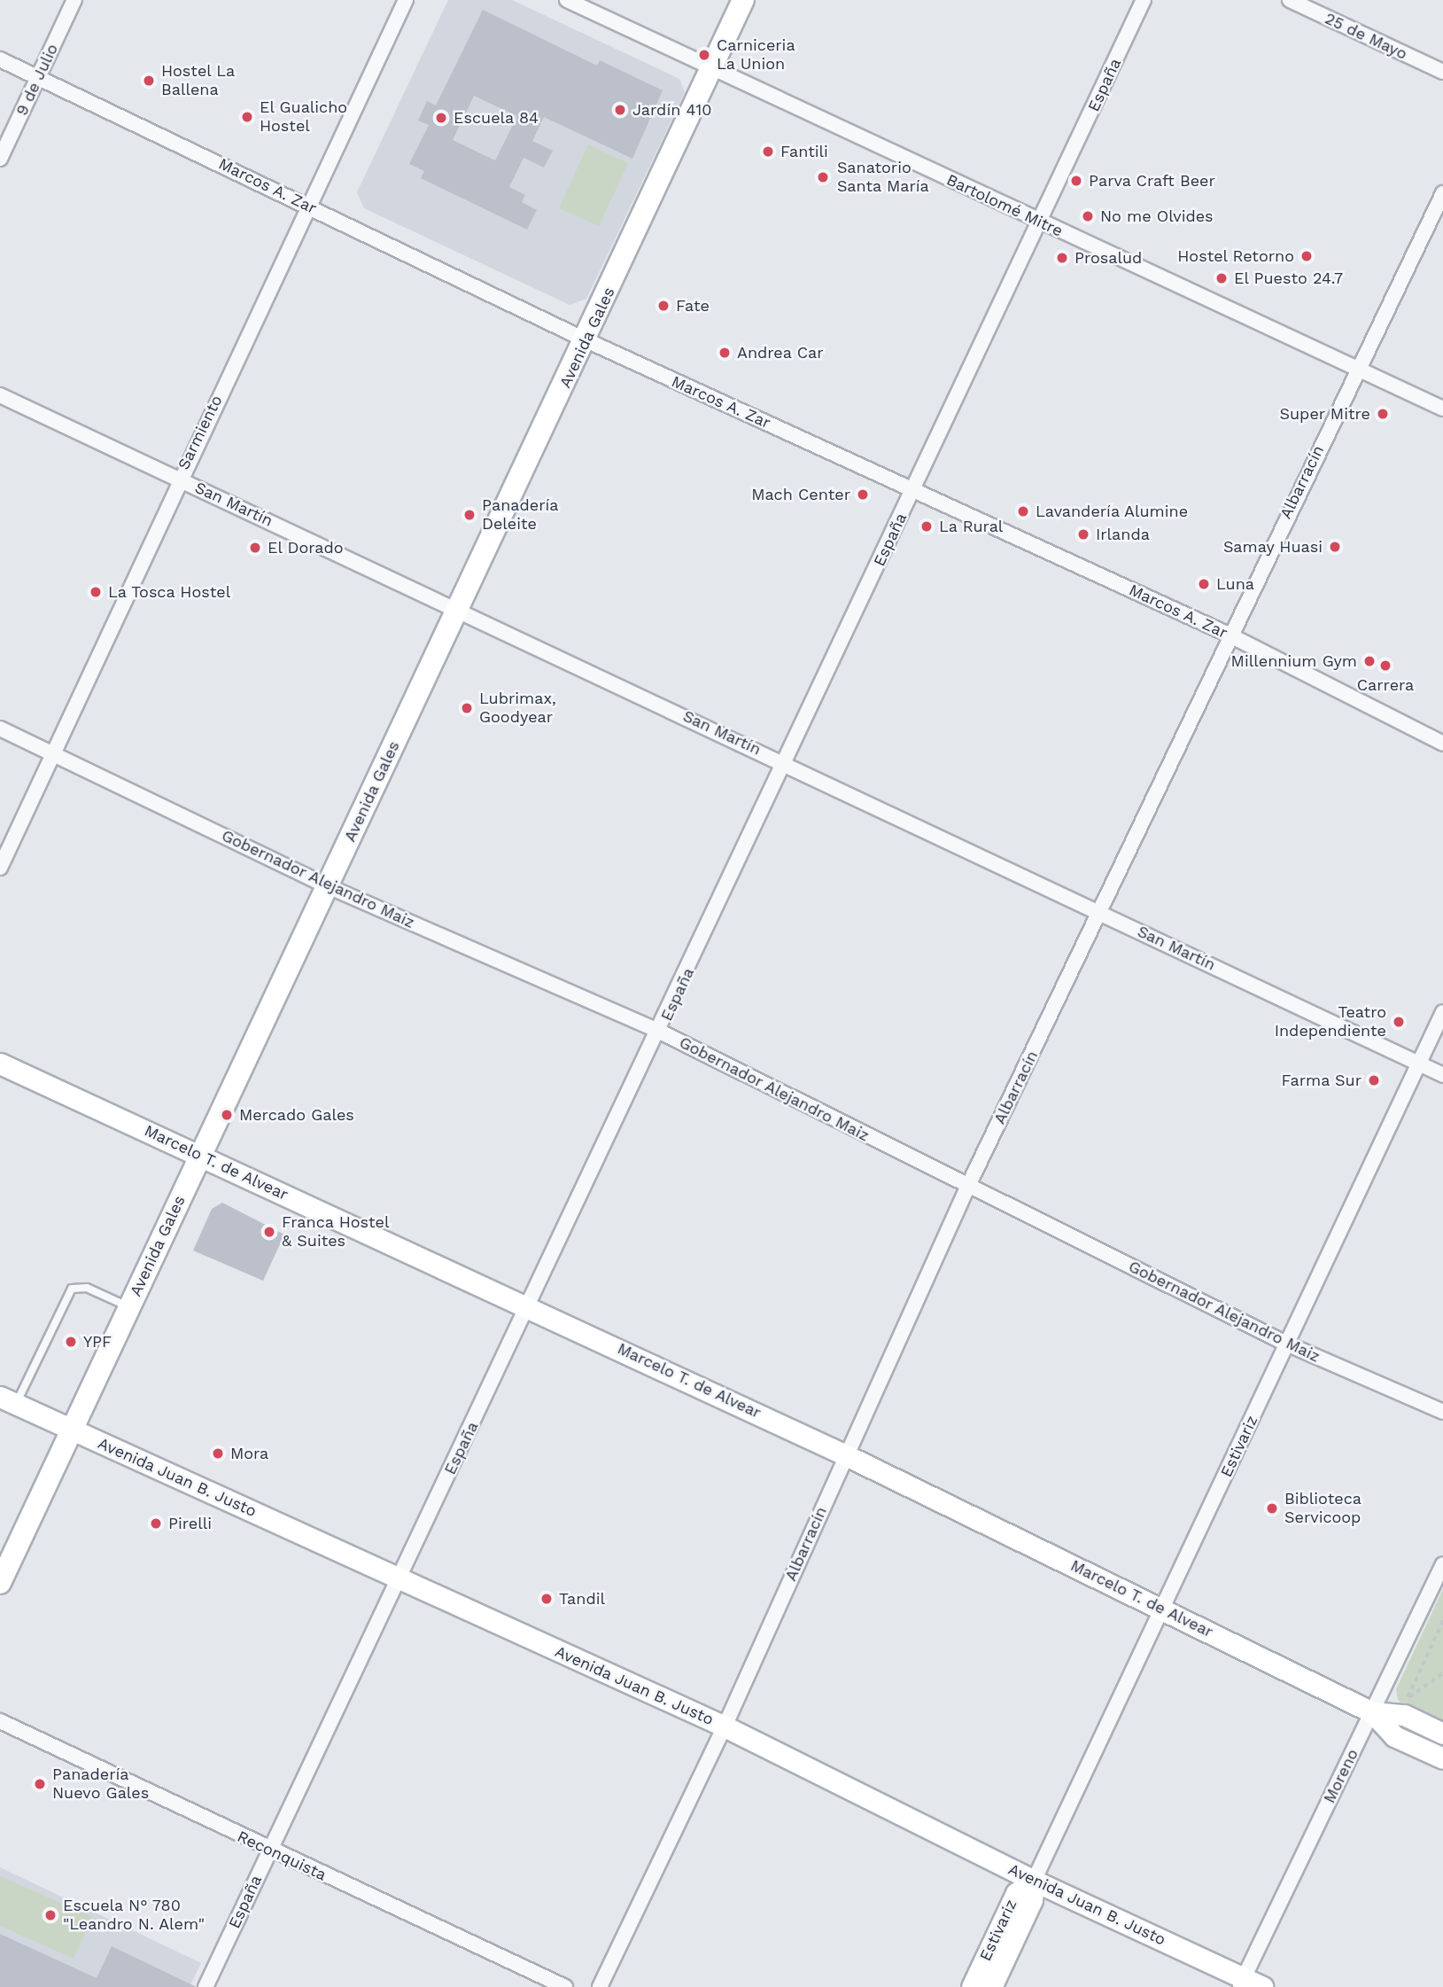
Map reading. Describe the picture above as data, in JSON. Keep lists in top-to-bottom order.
{
  "streets": {
    "main road": ["Avenida Gales"],
    "street": [
      "25 de Mayo",
      "9 de Julio",
      "España",
      "Marcos A. Zar",
      "Bartolomé Mitre",
      "Sarmiento",
      "Albarracín",
      "San Martín",
      "Gobernador Alejandro Maiz",
      "Marcelo T. de Alvear",
      "Estivariz",
      "Avenida Juan B. Justo",
      "Moreno",
      "Reconquista"
    ]
  },
  "crossings": [
    ["9 de Julio", "Marcos A. Zar"],
    ["España", "Marcos A. Zar"],
    ["España", "Bartolomé Mitre"],
    ["España", "San Martín"],
    ["España", "Gobernador Alejandro Maiz"],
    ["España", "Marcelo T. de Alvear"],
    ["España", "Avenida Juan B. Justo"],
    ["España", "Reconquista"],
    ["Marcos A. Zar", "Avenida Gales"],
    ["Marcos A. Zar", "Sarmiento"],
    ["Marcos A. Zar", "Albarracín"],
    ["Bartolomé Mitre", "Avenida Gales"],
    ["Bartolomé Mitre", "Albarracín"],
    ["Avenida Gales", "San Martín"],
    ["Avenida Gales", "Gobernador Alejandro Maiz"],
    ["Avenida Gales", "Marcelo T. de Alvear"],
    ["Avenida Gales", "Avenida Juan B. Justo"],
    ["Sarmiento", "San Martín"],
    ["Sarmiento", "Gobernador Alejandro Maiz"],
    ["Albarracín", "San Martín"],
    ["Albarracín", "Gobernador Alejandro Maiz"],
    ["Albarracín", "Marcelo T. de Alvear"],
    ["Albarracín", "Avenida Juan B. Justo"],
    ["San Martín", "Estivariz"],
    ["Gobernador Alejandro Maiz", "Estivariz"],
    ["Marcelo T. de Alvear", "Estivariz"],
    ["Marcelo T. de Alvear", "Moreno"],
    ["Estivariz", "Avenida Juan B. Justo"],
    ["Avenida Juan B. Justo", "Moreno"]
  ],
  "places": [
    "Carniceria La Union",
    "Hostel La Ballena",
    "Jardín 410",
    "El Gualicho Hostel",
    "Escuela 84",
    "Fantili",
    "Sanatorio Santa María",
    "Parva Craft Beer",
    "No me Olvides",
    "Hostel Retorno",
    "Prosalud",
    "El Puesto 24.7",
    "Fate",
    "Andrea Car",
    "Super Mitre",
    "Mach Center",
    "Lavandería Alumine",
    "Panadería Deleite",
    "La Rural",
    "Irlanda",
    "Samay Huasi",
    "El Dorado",
    "Luna",
    "La Tosca Hostel",
    "Millennium Gym",
    "Carrera",
    "Lubrimax, Goodyear",
    "Teatro Independiente",
    "Farma Sur",
    "Mercado Gales",
    "Franca Hostel & Suites",
    "YPF",
    "Mora",
    "Biblioteca Servicoop",
    "Pirelli",
    "Tandil",
    "Panadería Nuevo Gales",
    "Escuela N° 780 \"Leandro N. Alem\""
  ]
}
